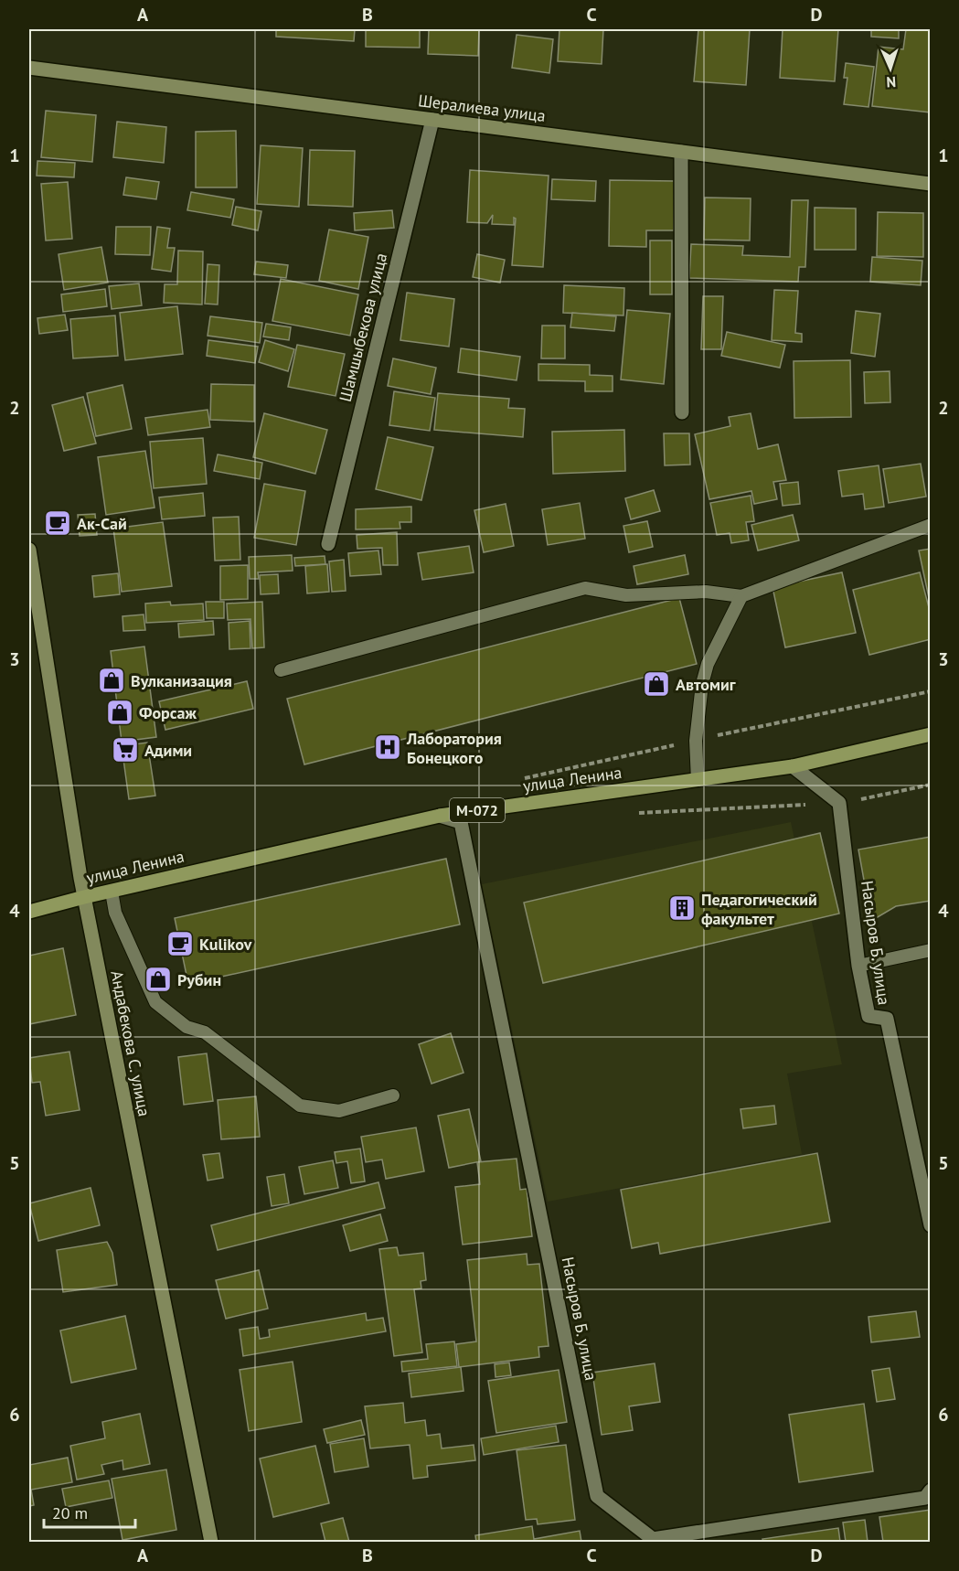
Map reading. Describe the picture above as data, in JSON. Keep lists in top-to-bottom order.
{
  "streets": {
    "main road": ["улица Ленина", "М-072"],
    "street": [
      "Шералиева улица",
      "Шамшыбекова улица",
      "Насыров Б. улица",
      "Андабекова С. улица"
    ]
  },
  "crossings": [
    ["Шералиева улица", "Шамшыбекова улица"],
    ["улица Ленина", "Насыров Б. улица"],
    ["улица Ленина", "Андабекова С. улица"]
  ],
  "places": {
    "cafe": ["Ак-Сай", "Kulikov"],
    "shop": [
      "Вулканизация",
      "Автомиг",
      "Форсаж",
      "Рубин"
    ],
    "hospital": ["Лаборатория Бонецкого"],
    "supermarket": ["Адими"],
    "building": ["Педагогический факультет"]
  },
  "scale_bar": "20 m",
  "north": "bottom",
  "grid": {
    "columns": [
      "A",
      "B",
      "C",
      "D"
    ],
    "rows": [
      "1",
      "2",
      "3",
      "4",
      "5",
      "6"
    ]
  }
}
